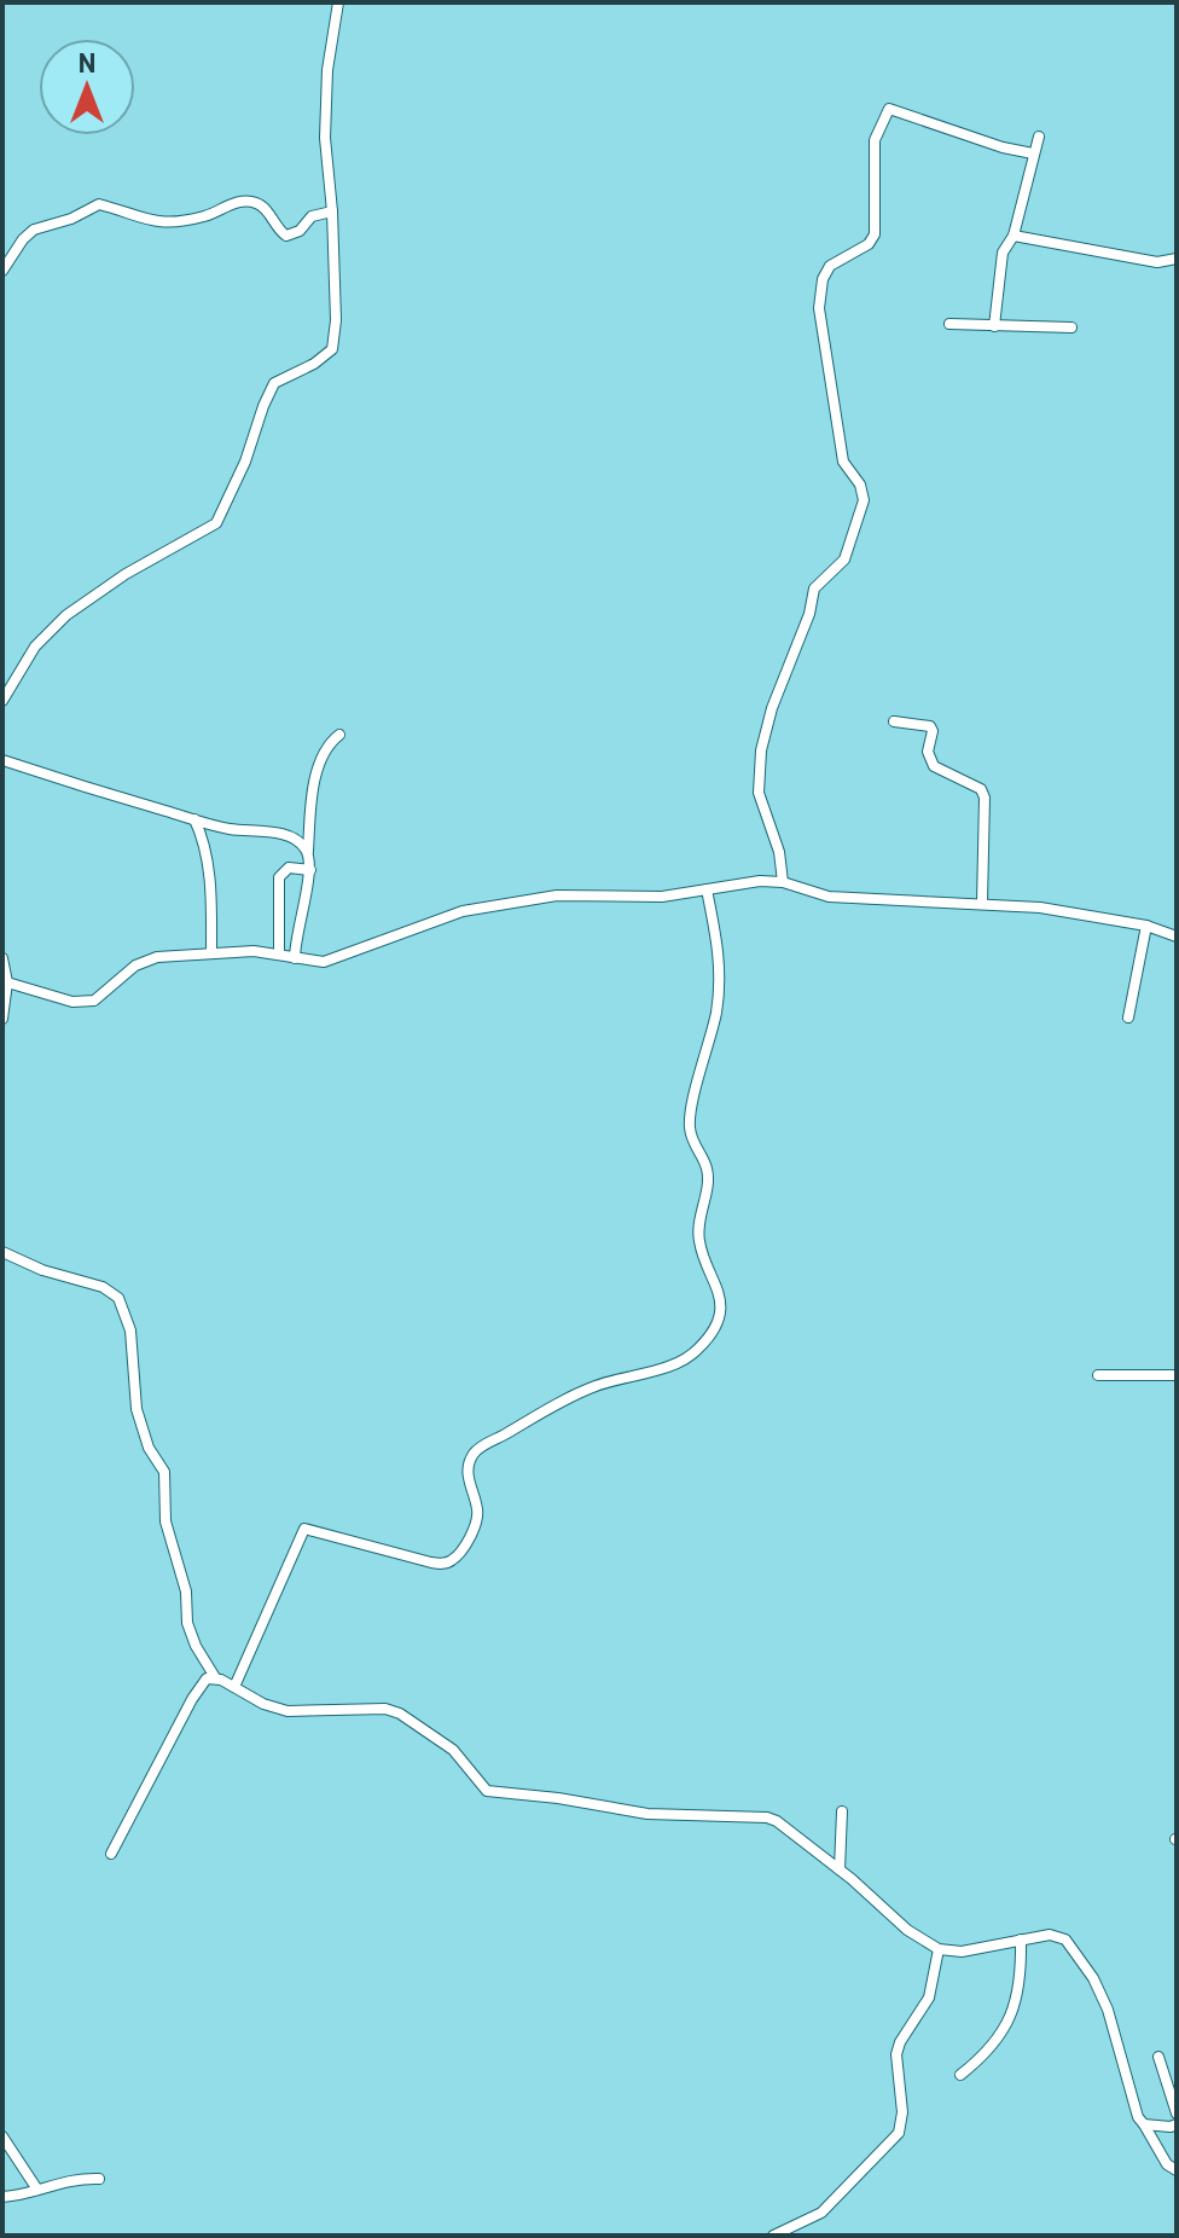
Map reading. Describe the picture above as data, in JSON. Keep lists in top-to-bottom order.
{
  "north": "top"
}
